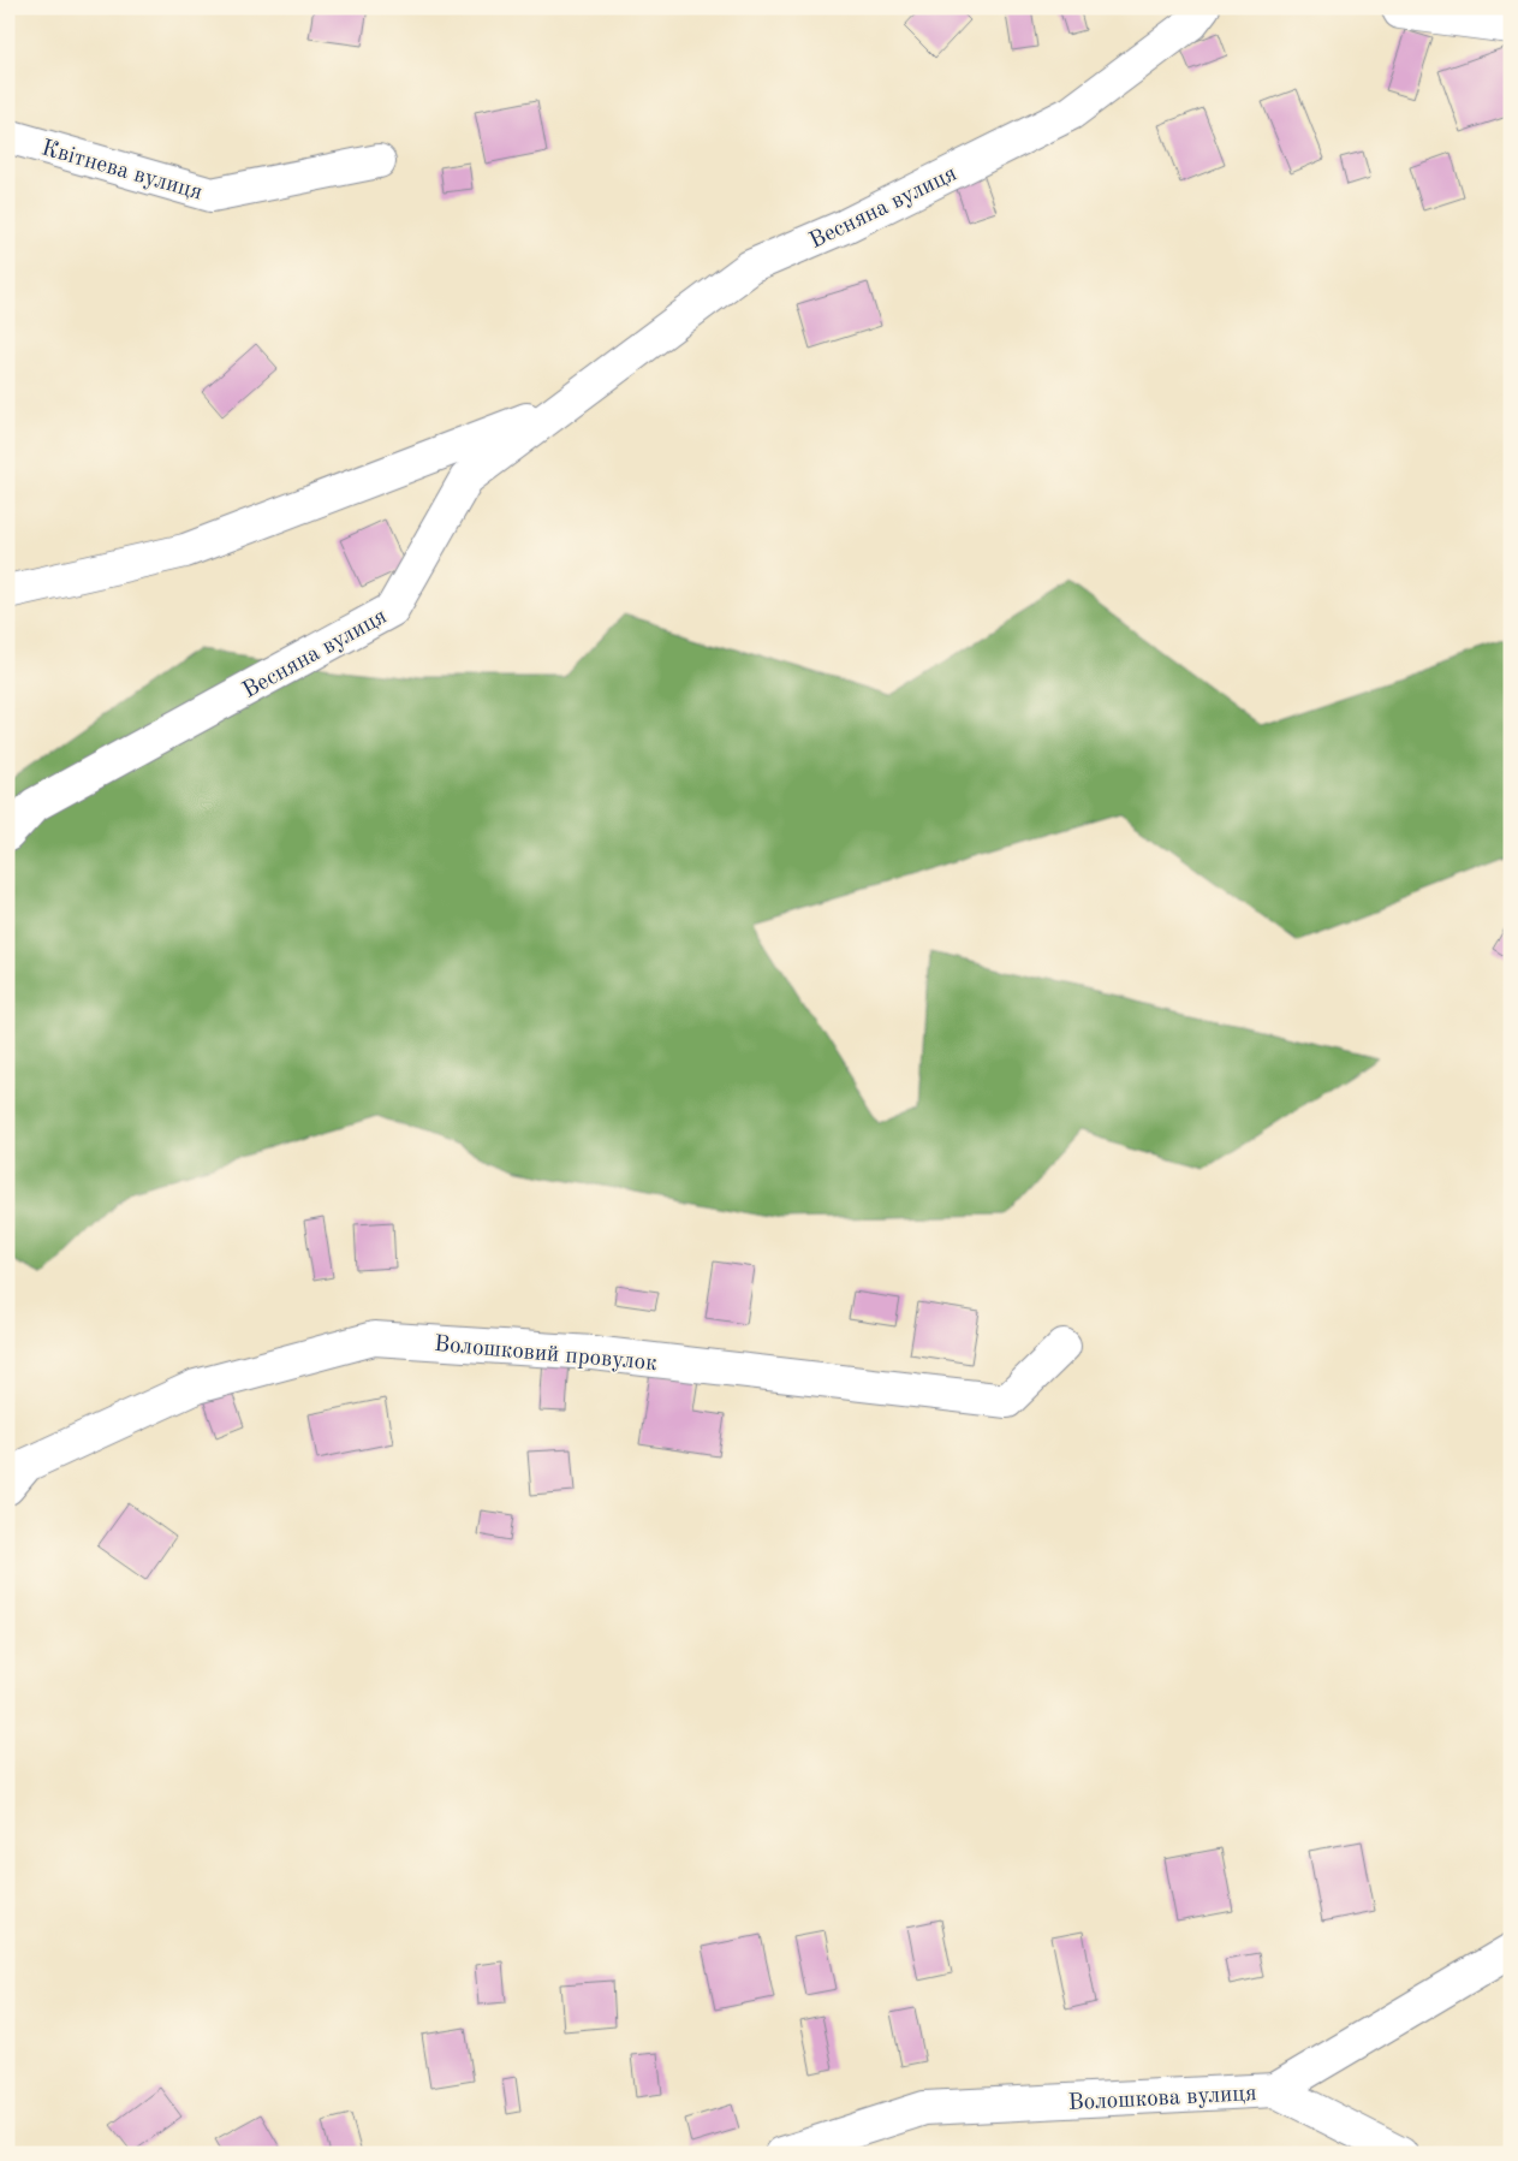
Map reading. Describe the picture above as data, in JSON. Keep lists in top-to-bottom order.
{
  "streets": {
    "street": [
      "Квітнева вулиця",
      "Весняна вулиця",
      "Волошковий провулок",
      "Волошкова вулиця"
    ]
  }
}
